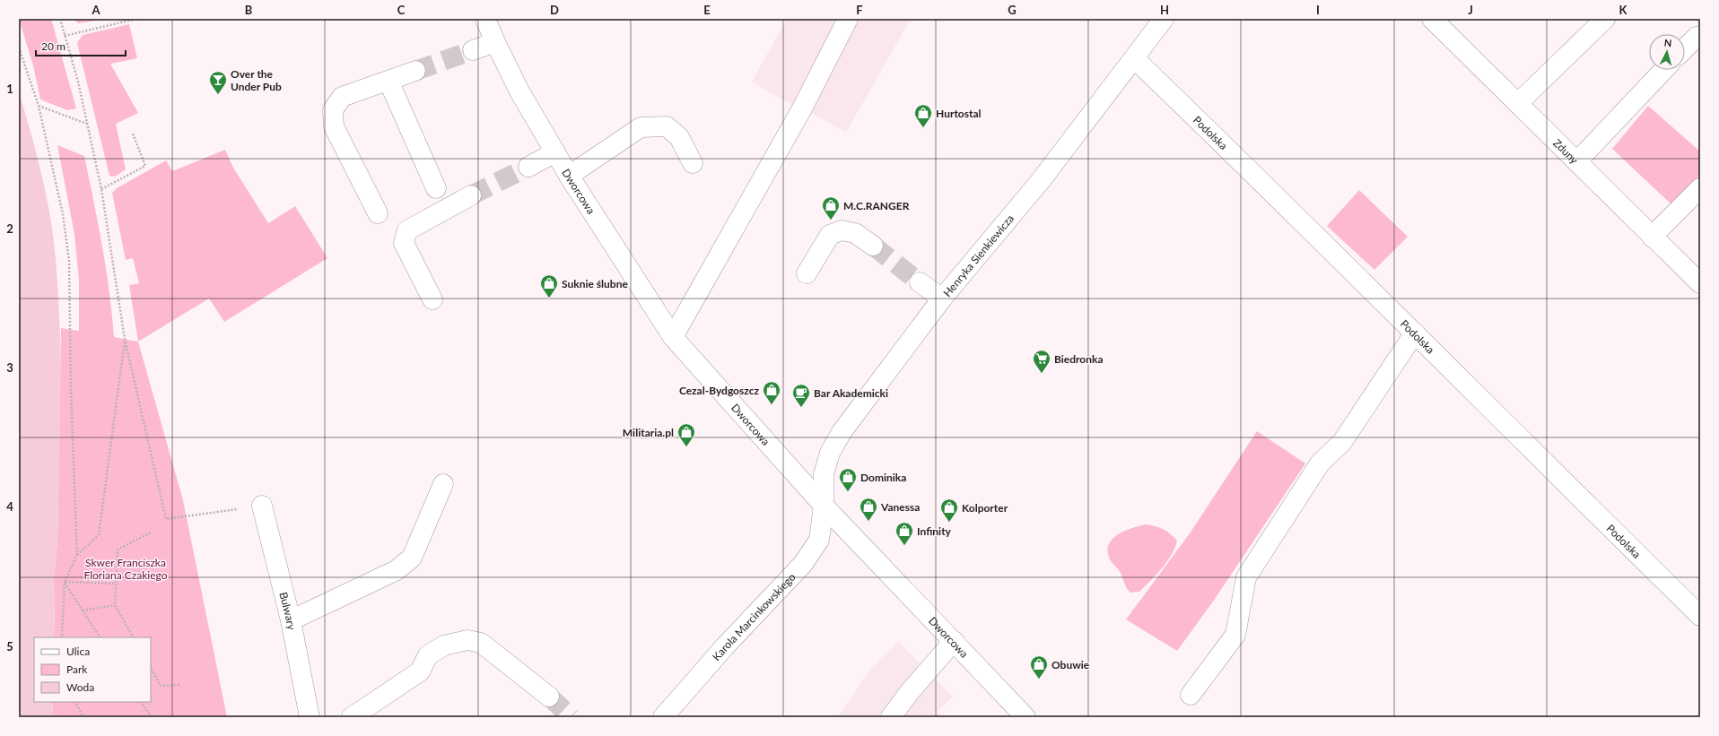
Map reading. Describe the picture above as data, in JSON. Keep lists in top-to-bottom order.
{
  "streets": {
    "street": [
      "Podolska",
      "Zduny",
      "Dworcowa",
      "Henryka Sienkiewicza",
      "Bulwary",
      "Karola Marcinkowskiego"
    ]
  },
  "crossings": [
    ["Podolska", "Henryka Sienkiewicza"],
    ["Dworcowa", "Henryka Sienkiewicza"],
    ["Dworcowa", "Karola Marcinkowskiego"],
    ["Henryka Sienkiewicza", "Karola Marcinkowskiego"]
  ],
  "parks": ["Skwer Franciszka Floriana Czakiego"],
  "places": {
    "bar": ["Over the Under Pub"],
    "shop": [
      "Hurtostal",
      "M.C.RANGER",
      "Suknie ślubne",
      "Cezal-Bydgoszcz",
      "Militaria.pl",
      "Dominika",
      "Vanessa",
      "Kolporter",
      "Infinity",
      "Obuwie"
    ],
    "supermarket": ["Biedronka"],
    "cafe": ["Bar Akademicki"]
  },
  "legend": ["Ulica", "Park", "Woda"],
  "scale_bar": "20 m",
  "north": "top",
  "grid": {
    "columns": [
      "A",
      "B",
      "C",
      "D",
      "E",
      "F",
      "G",
      "H",
      "I",
      "J",
      "K"
    ],
    "rows": [
      "1",
      "2",
      "3",
      "4",
      "5"
    ]
  }
}
